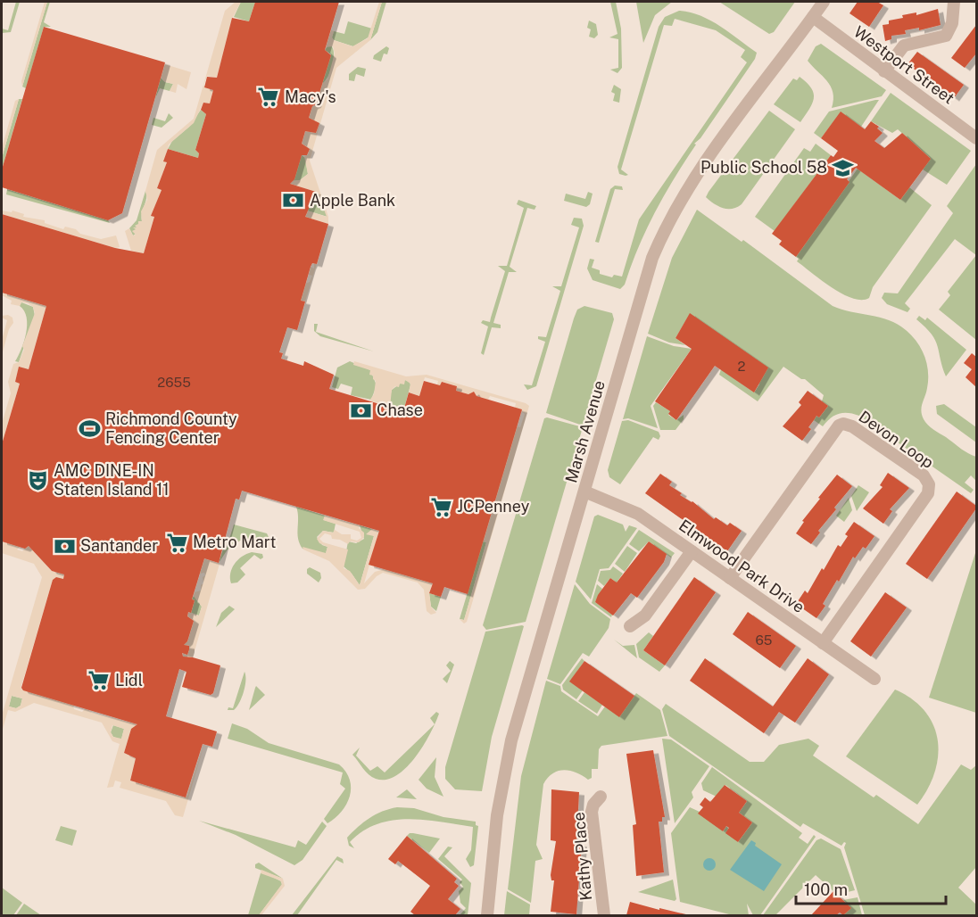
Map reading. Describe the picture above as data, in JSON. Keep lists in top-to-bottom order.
{
  "streets": {
    "street": [
      "Westport Street",
      "Marsh Avenue",
      "Devon Loop",
      "Elmwood Park Drive",
      "Kathy Place"
    ]
  },
  "crossings": [
    ["Westport Street", "Marsh Avenue"],
    ["Marsh Avenue", "Elmwood Park Drive"],
    ["Devon Loop", "Elmwood Park Drive"]
  ],
  "places": {
    "supermarket": [
      "Macy's",
      "JCPenney",
      "Metro Mart",
      "Lidl"
    ],
    "school or university": ["Public School 58"],
    "bank": ["Apple Bank", "Chase", "Santander"],
    "sports": ["Richmond County Fencing Center"],
    "theatre": ["AMC DINE-IN Staten Island 11"]
  },
  "house_numbers": ["2", "2655", "65"],
  "scale_bar": "100 m"
}
